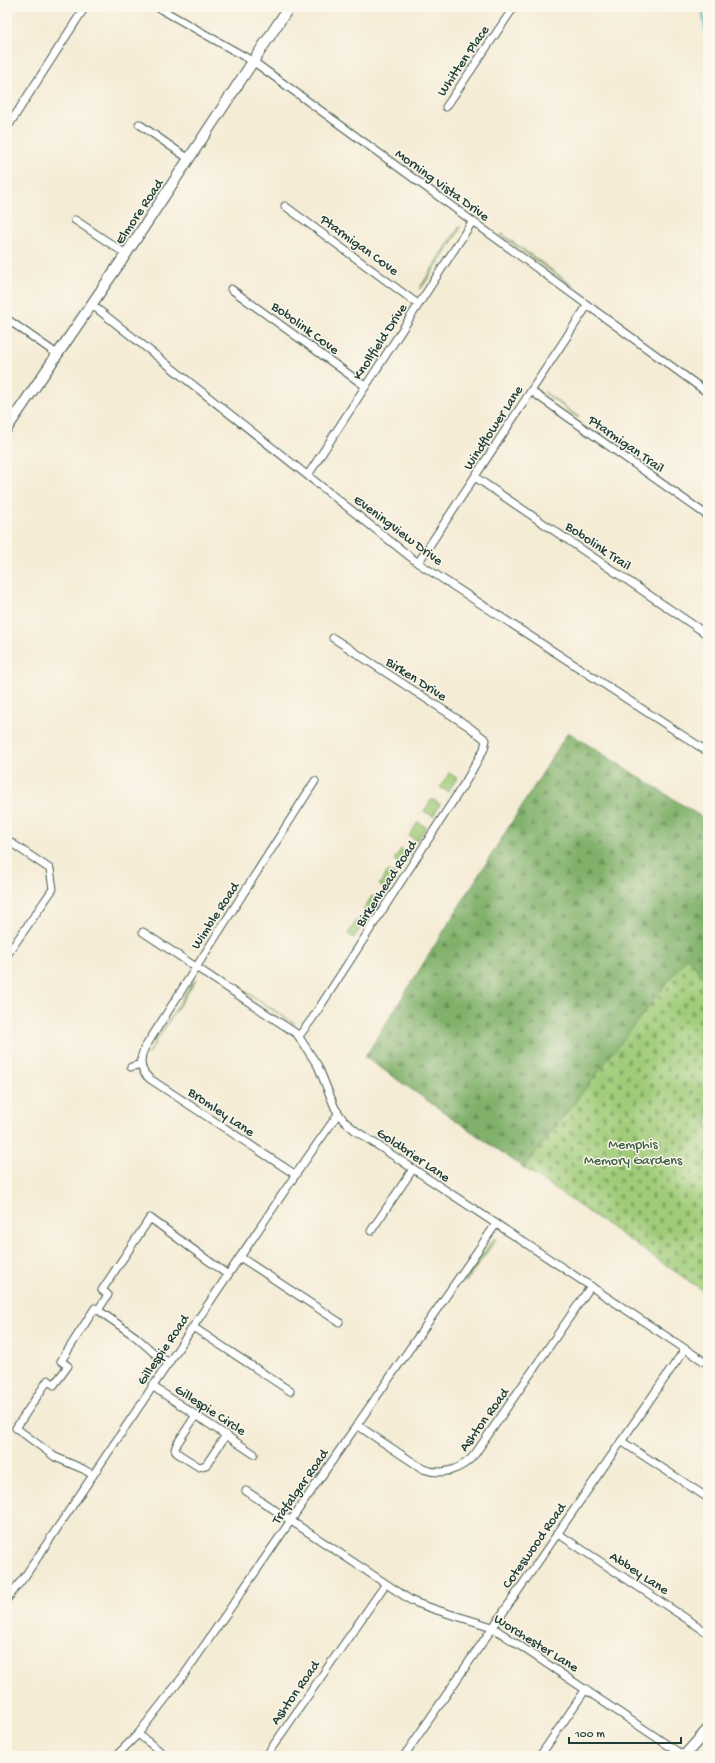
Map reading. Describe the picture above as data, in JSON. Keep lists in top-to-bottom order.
{
  "streets": {
    "street": [
      "Whitten Place",
      "Morning Vista Drive",
      "Elmore Road",
      "Ptarmigan Cove",
      "Bobolink Cove",
      "Knollfield Drive",
      "Windflower Lane",
      "Ptarmigan Trail",
      "Eveningview Drive",
      "Bobolink Trail",
      "Birken Drive",
      "Birkenhead Road",
      "Wimble Road",
      "Bromley Lane",
      "Goldbrier Lane",
      "Gillespie Road",
      "Gillespie Circle",
      "Ashton Road",
      "Trafalgar Road",
      "Coteswood Road",
      "Abbey Lane",
      "Worchester Lane"
    ]
  },
  "crossings": [
    ["Morning Vista Drive", "Elmore Road"],
    ["Morning Vista Drive", "Knollfield Drive"],
    ["Morning Vista Drive", "Windflower Lane"],
    ["Elmore Road", "Eveningview Drive"],
    ["Ptarmigan Cove", "Knollfield Drive"],
    ["Bobolink Cove", "Knollfield Drive"],
    ["Knollfield Drive", "Eveningview Drive"],
    ["Windflower Lane", "Ptarmigan Trail"],
    ["Windflower Lane", "Eveningview Drive"],
    ["Windflower Lane", "Bobolink Trail"],
    ["Birken Drive", "Birkenhead Road"],
    ["Birkenhead Road", "Goldbrier Lane"],
    ["Wimble Road", "Bromley Lane"],
    ["Wimble Road", "Goldbrier Lane"],
    ["Bromley Lane", "Gillespie Road"],
    ["Goldbrier Lane", "Gillespie Road"],
    ["Goldbrier Lane", "Ashton Road"],
    ["Goldbrier Lane", "Trafalgar Road"],
    ["Goldbrier Lane", "Coteswood Road"],
    ["Gillespie Road", "Gillespie Circle"],
    ["Ashton Road", "Trafalgar Road"],
    ["Ashton Road", "Worchester Lane"],
    ["Trafalgar Road", "Worchester Lane"],
    ["Coteswood Road", "Abbey Lane"],
    ["Coteswood Road", "Worchester Lane"]
  ],
  "parks": ["Memphis Memory Gardens"],
  "scale_bar": "100 m"
}
